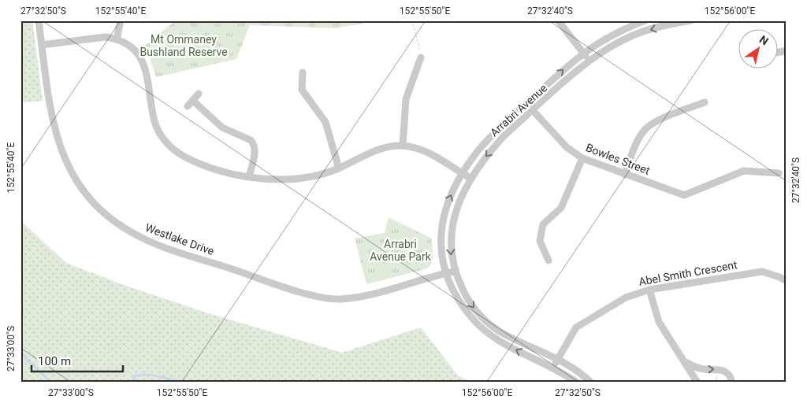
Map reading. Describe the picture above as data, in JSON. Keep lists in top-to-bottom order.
{
  "streets": {
    "street": [
      "Arrabri Avenue",
      "Bowles Street",
      "Westlake Drive",
      "Abel Smith Crescent"
    ]
  },
  "crossings": [
    ["Arrabri Avenue", "Bowles Street"],
    ["Arrabri Avenue", "Westlake Drive"],
    ["Arrabri Avenue", "Abel Smith Crescent"]
  ],
  "parks": ["Mt Ommaney Bushland Reserve", "Arrabri Avenue Park"],
  "scale_bar": "100 m",
  "north": "top right",
  "coordinates": [
    "27°32'50\"S",
    "152°55'40\"E",
    "152°55'50\"E",
    "27°32'40\"S",
    "152°56'00\"E",
    "27°33'00\"S"
  ]
}
